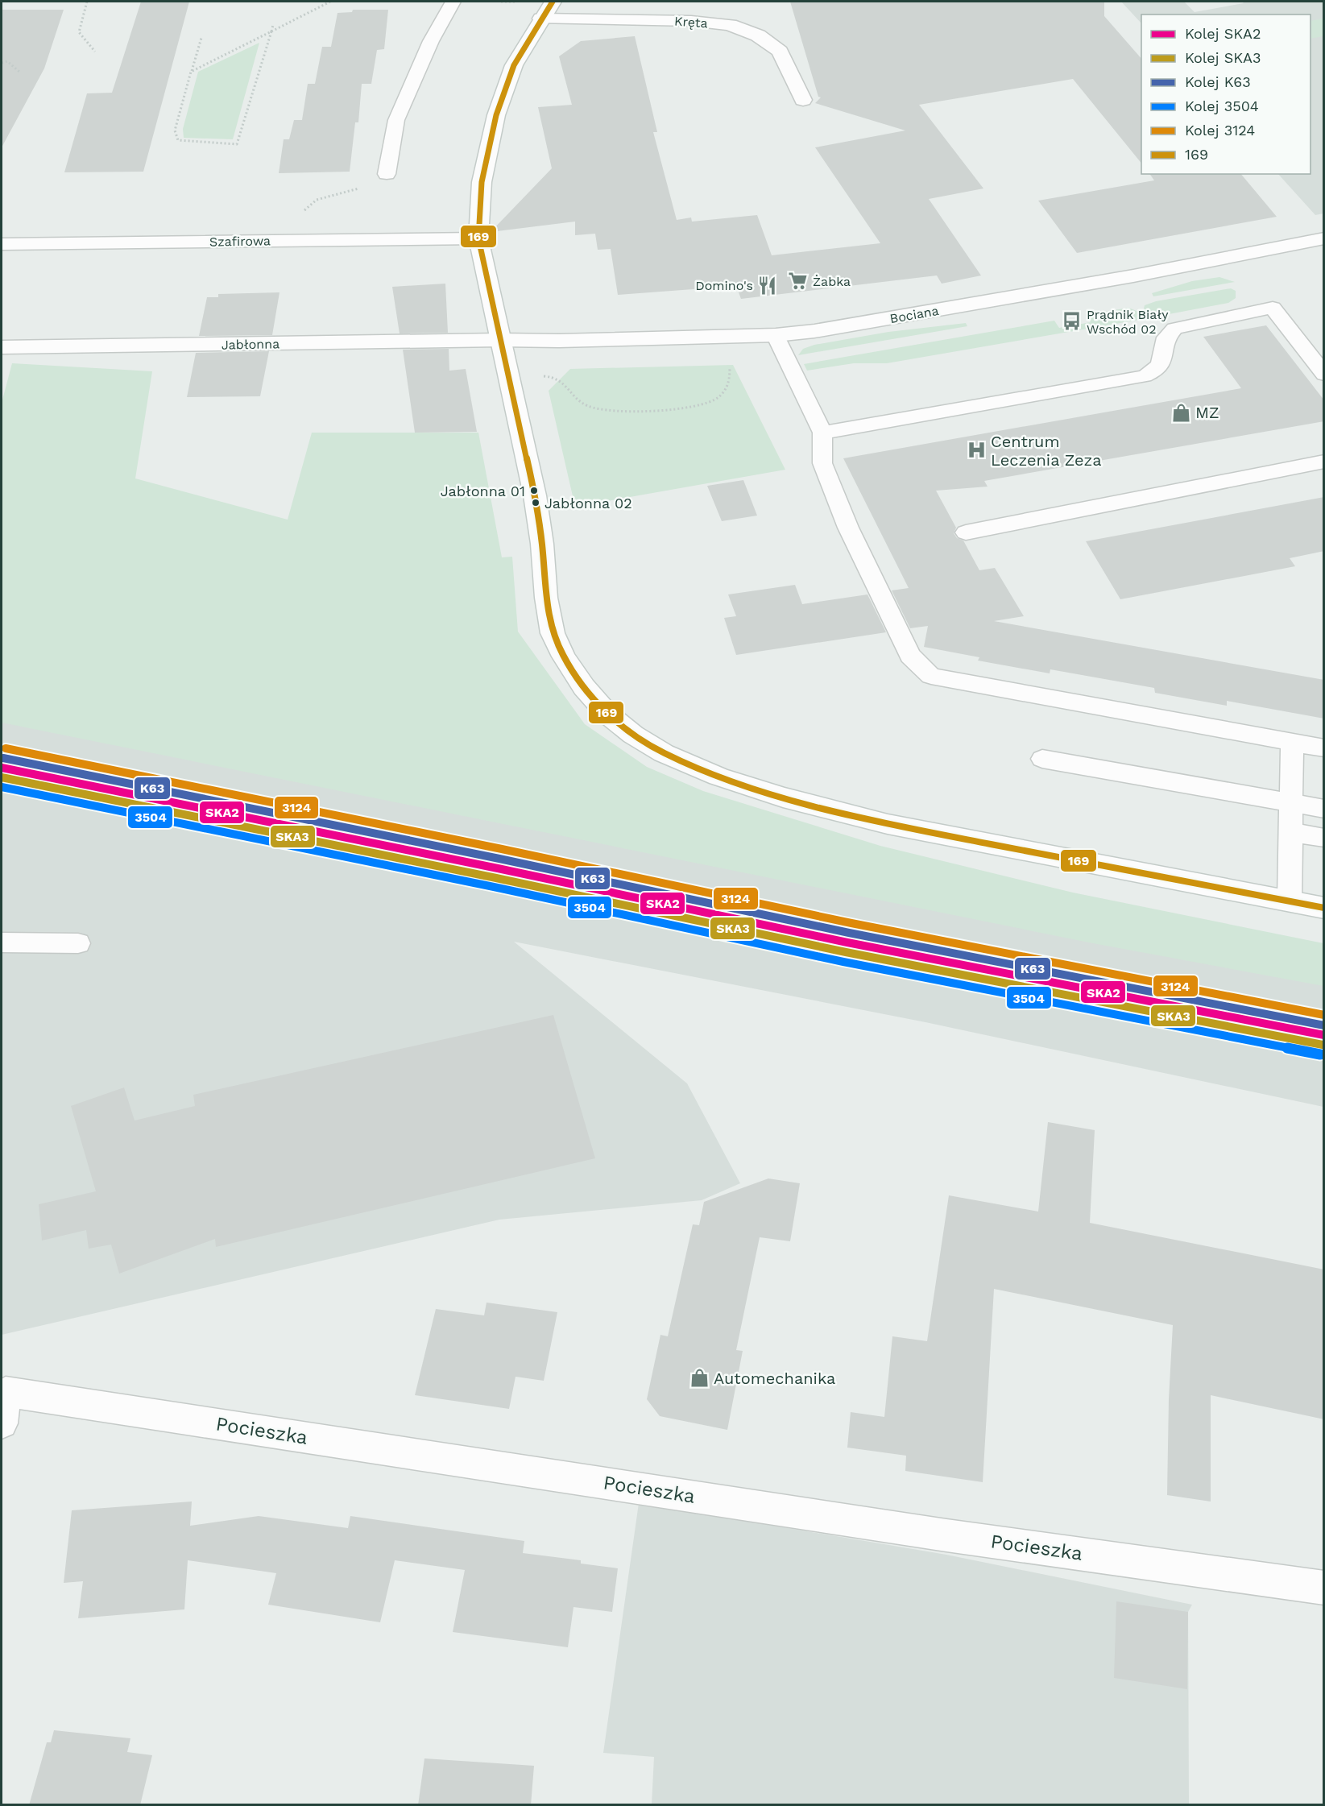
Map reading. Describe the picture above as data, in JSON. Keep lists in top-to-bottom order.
{
  "streets": {
    "street": [
      "Kręta",
      "Szafirowa",
      "Bociana",
      "Jabłonna",
      "Pocieszka"
    ]
  },
  "crossings": [
    ["Bociana", "Jabłonna"]
  ],
  "places": {
    "supermarket": ["Żabka"],
    "restaurant": ["Domino's"],
    "bus stop": ["Prądnik Biały Wschód 02"],
    "shop": ["MZ", "Automechanika"],
    "hospital": ["Centrum Leczenia Zeza"],
    "other": ["Jabłonna 01", "Jabłonna 02"]
  },
  "lines": [
    "transit line 169",
    "rail line 3124",
    "rail line K63",
    "rail line SKA2",
    "rail line SKA3",
    "rail line 3504"
  ],
  "legend": [
    "Kolej SKA2",
    "Kolej SKA3",
    "Kolej K63",
    "Kolej 3504",
    "Kolej 3124",
    "169"
  ]
}
